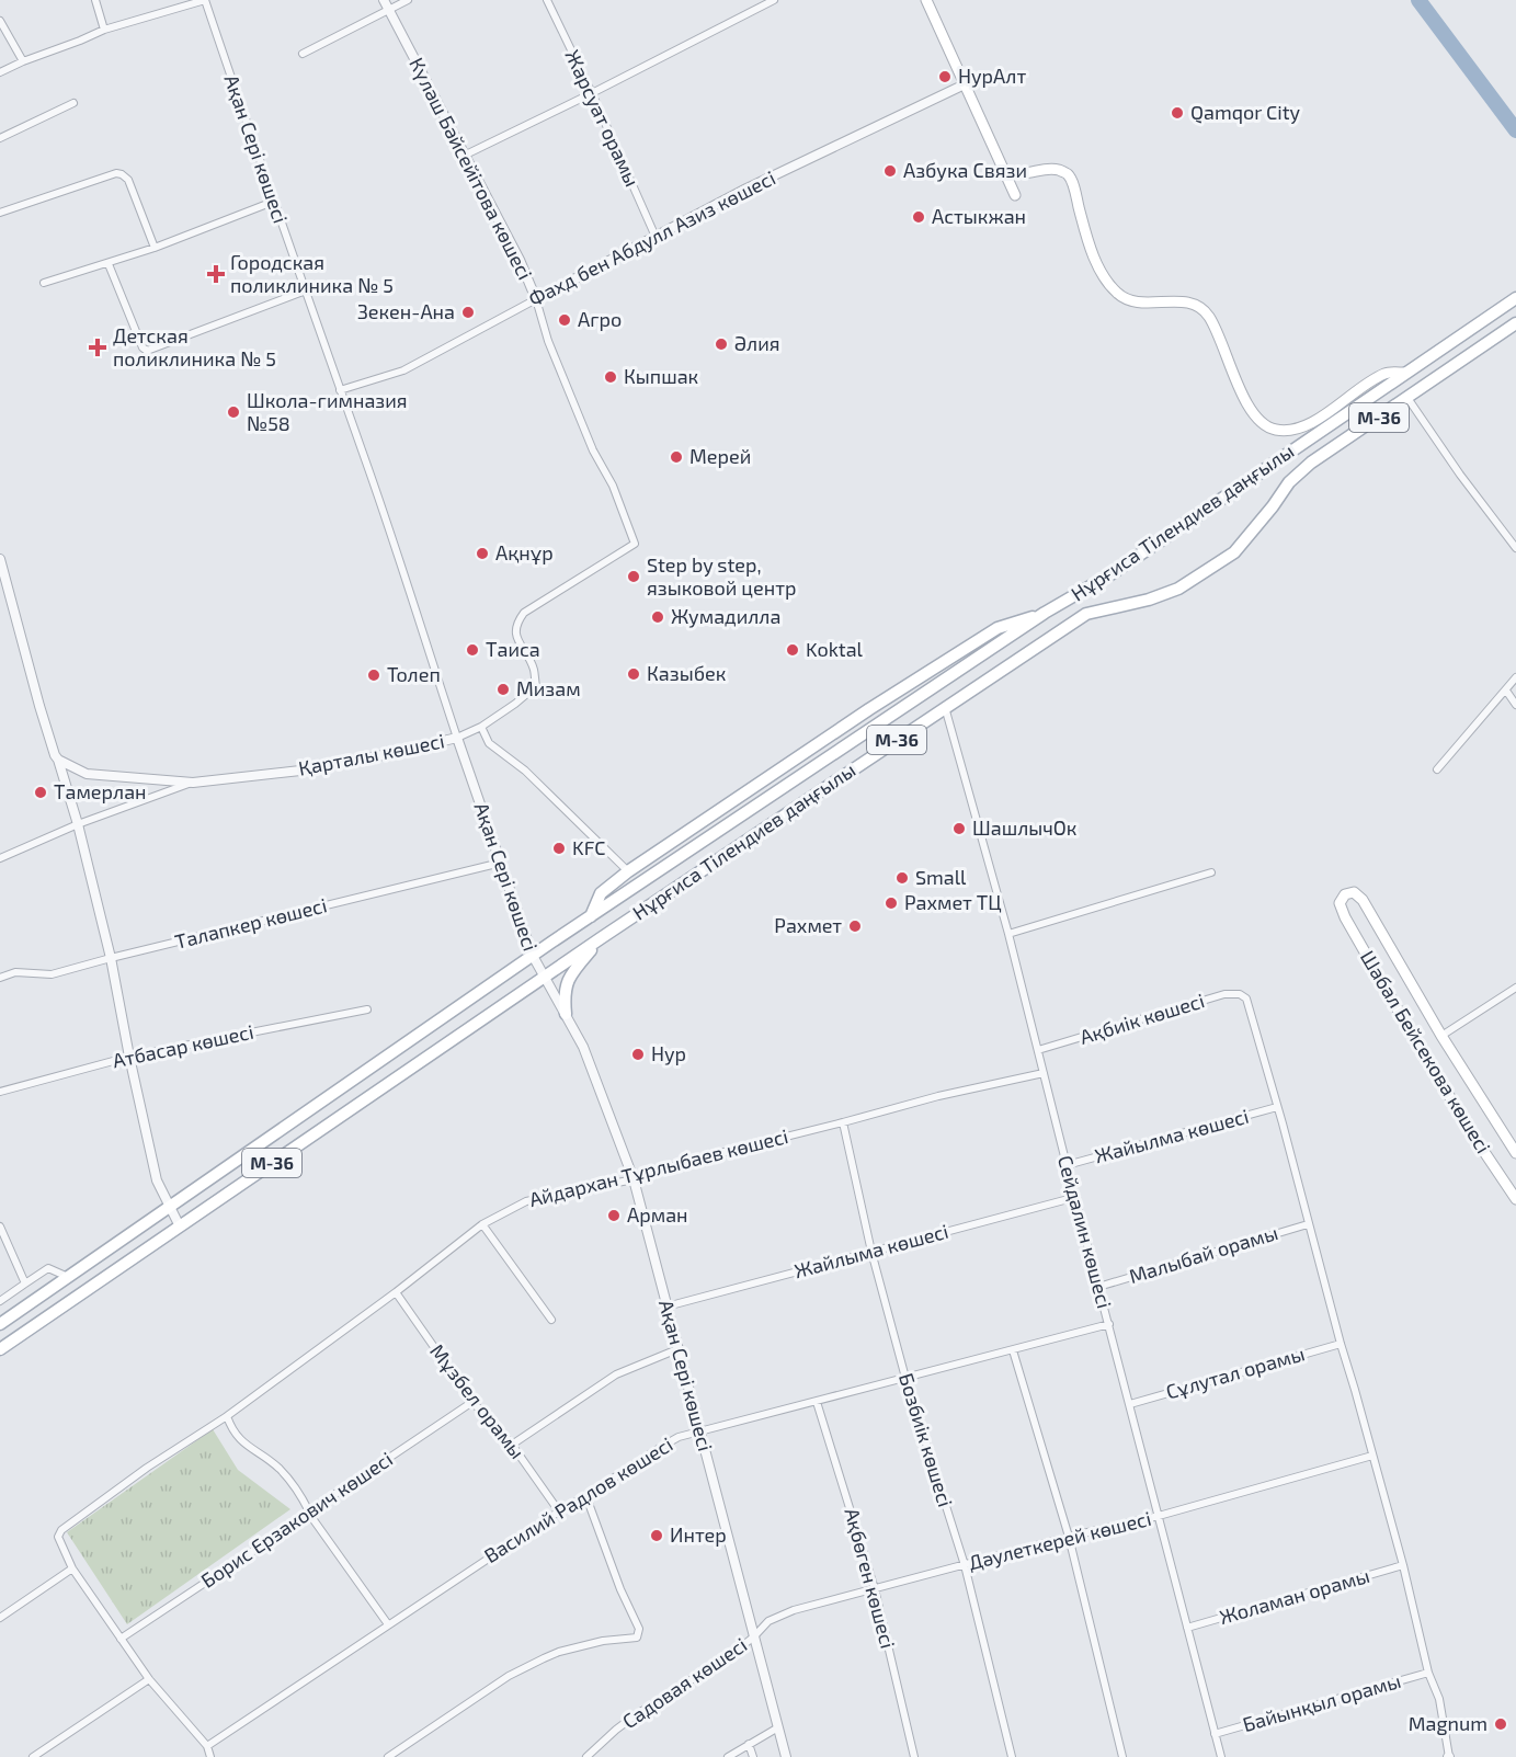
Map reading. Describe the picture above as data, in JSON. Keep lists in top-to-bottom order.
{
  "streets": {
    "main road": ["M-36", "Нұрғиса Тілендиев даңғылы", "Шабал Бейсекова көшесі"],
    "street": [
      "Жарсуат орамы",
      "Ақан Сері көшесі",
      "Күләш Бәйсейітова көшесі",
      "Фахд бен Абдулл Азиз көшесі",
      "Қарталы көшесі",
      "Талапкер көшесі",
      "Ақбиік көшесі",
      "Атбасар көшесі",
      "Жайылма көшесі",
      "Айдархан Тұрлыбаев көшесі",
      "Сейдалин көшесі",
      "Жайлыма көшесі",
      "Малыбай орамы",
      "Сұлутал орамы",
      "Мұзбел орамы",
      "Бозбиік көшесі",
      "Василий Радлов көшесі",
      "Борис Ерзакович көшесі",
      "Дәулеткерей көшесі",
      "Ақбөген көшесі",
      "Жоламан орамы",
      "Садовая көшесі",
      "Байынқыл орамы"
    ]
  },
  "crossings": [
    ["Жарсуат орамы", "Фахд бен Абдулл Азиз көшесі"],
    ["Ақан Сері көшесі", "Фахд бен Абдулл Азиз көшесі"],
    ["Ақан Сері көшесі", "Нұрғиса Тілендиев даңғылы"],
    ["Ақан Сері көшесі", "Қарталы көшесі"],
    ["Ақан Сері көшесі", "Талапкер көшесі"],
    ["Ақан Сері көшесі", "Айдархан Тұрлыбаев көшесі"],
    ["Ақан Сері көшесі", "Жайлыма көшесі"],
    ["Ақан Сері көшесі", "Василий Радлов көшесі"],
    ["Ақан Сері көшесі", "Дәулеткерей көшесі"],
    ["Ақан Сері көшесі", "Садовая көшесі"],
    ["Күләш Бәйсейітова көшесі", "Фахд бен Абдулл Азиз көшесі"],
    ["Күләш Бәйсейітова көшесі", "Қарталы көшесі"],
    ["Нұрғиса Тілендиев даңғылы", "Сейдалин көшесі"],
    ["Ақбиік көшесі", "Жайылма көшесі"],
    ["Ақбиік көшесі", "Сейдалин көшесі"],
    ["Жайылма көшесі", "Сейдалин көшесі"],
    ["Айдархан Тұрлыбаев көшесі", "Сейдалин көшесі"],
    ["Айдархан Тұрлыбаев көшесі", "Мұзбел орамы"],
    ["Айдархан Тұрлыбаев көшесі", "Бозбиік көшесі"],
    ["Айдархан Тұрлыбаев көшесі", "Василий Радлов көшесі"],
    ["Айдархан Тұрлыбаев көшесі", "Борис Ерзакович көшесі"],
    ["Сейдалин көшесі", "Жайлыма көшесі"],
    ["Сейдалин көшесі", "Малыбай орамы"],
    ["Сейдалин көшесі", "Сұлутал орамы"],
    ["Сейдалин көшесі", "Василий Радлов көшесі"],
    ["Сейдалин көшесі", "Дәулеткерей көшесі"],
    ["Сейдалин көшесі", "Жоламан орамы"],
    ["Сейдалин көшесі", "Байынқыл орамы"],
    ["Жайлыма көшесі", "Бозбиік көшесі"],
    ["Мұзбел орамы", "Василий Радлов көшесі"],
    ["Мұзбел орамы", "Борис Ерзакович көшесі"],
    ["Бозбиік көшесі", "Василий Радлов көшесі"],
    ["Бозбиік көшесі", "Дәулеткерей көшесі"],
    ["Василий Радлов көшесі", "Ақбөген көшесі"],
    ["Дәулеткерей көшесі", "Ақбөген көшесі"],
    ["Дәулеткерей көшесі", "Садовая көшесі"]
  ],
  "places": {
    "other": [
      "НурАлт",
      "Qamqor City",
      "Азбука Связи",
      "Астыкжан",
      "Зекен-Ана",
      "Агро",
      "Әлия",
      "Кыпшак",
      "Школа-гимназия №58",
      "Мерей",
      "Ақнұр",
      "Step by step, языковой центр",
      "Жумадилла",
      "Таиса",
      "Koktal",
      "Казыбек",
      "Толеп",
      "Мизам",
      "Тамерлан",
      "ШашлычОк",
      "KFC",
      "Small",
      "Рахмет ТЦ",
      "Рахмет",
      "Нур",
      "Арман",
      "Интер",
      "Magnum"
    ],
    "health": ["Городская поликлиника № 5", "Детская поликлиника № 5"]
  }
}
